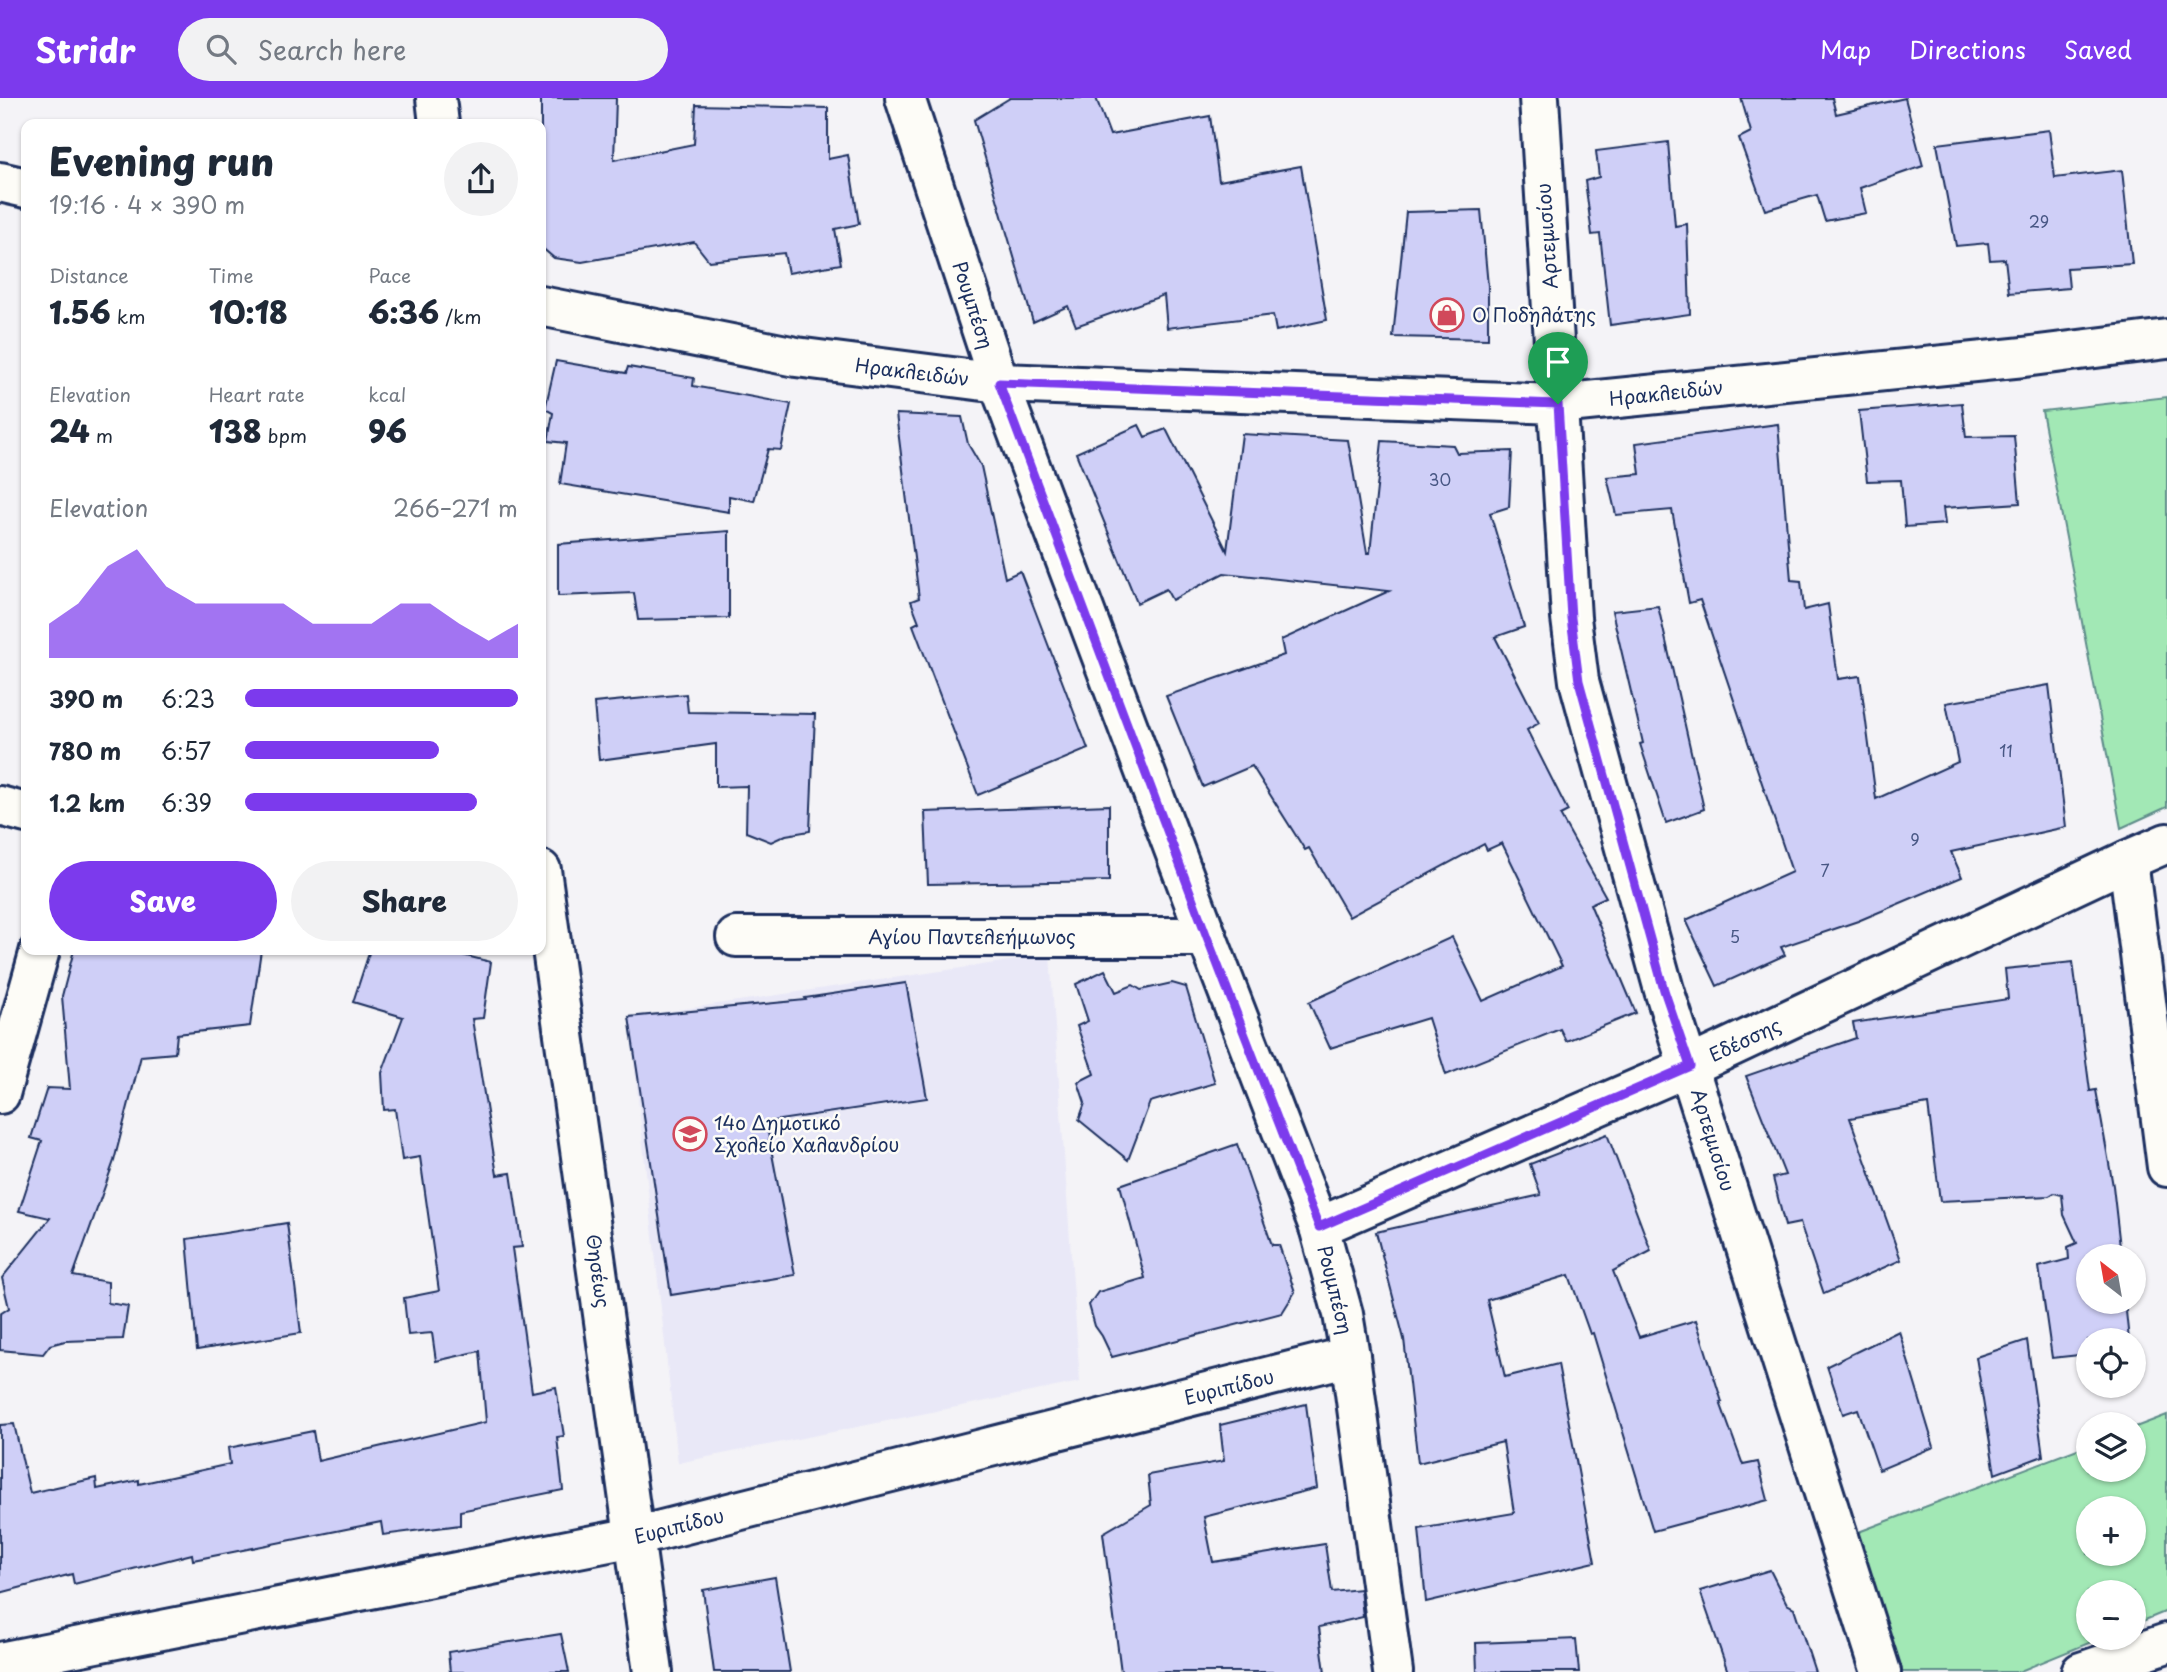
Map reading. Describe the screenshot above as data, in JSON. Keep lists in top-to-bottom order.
{
  "streets": {
    "street": [
      "Αρτεμισίου",
      "Ρουμπέση",
      "Ηρακλειδών",
      "Αγίου Παντελεήμωνος",
      "Εδέσσης",
      "Θησέως",
      "Ευριπίδου"
    ]
  },
  "crossings": [
    ["Αρτεμισίου", "Ηρακλειδών"],
    ["Αρτεμισίου", "Εδέσσης"],
    ["Ρουμπέση", "Ηρακλειδών"],
    ["Ρουμπέση", "Αγίου Παντελεήμωνος"],
    ["Ρουμπέση", "Εδέσσης"],
    ["Ρουμπέση", "Ευριπίδου"],
    ["Θησέως", "Ευριπίδου"]
  ],
  "places": {
    "shop": ["Ο Ποδηλάτης"],
    "school or university": ["14ο Δημοτικό Σχολείο Χαλανδρίου"]
  },
  "house_numbers": [
    "29",
    "30",
    "11",
    "9",
    "7",
    "5"
  ],
  "north": "top left",
  "page": {
    "header": "Stridr",
    "search": "Search here",
    "nav": ["Map", "Directions", "Saved"],
    "heading": ["Evening run", "19:16 · 4 × 390 m"],
    "stats": [
      ["Distance", "1.56 km"],
      ["Time", "10:18"],
      ["Pace", "6:36 /km"],
      ["Elevation", "24 m"],
      ["Heart rate", "138 bpm"],
      ["kcal", "96"]
    ],
    "chart": ["Elevation", "266–271 m"],
    "list": [
      {
        "name": "390 m",
        "note": "6:23"
      },
      {
        "name": "780 m",
        "note": "6:57"
      },
      {
        "name": "1.2 km",
        "note": "6:39"
      }
    ],
    "buttons": ["Save", "Share"],
    "map_buttons": ["+", "−"]
  }
}
